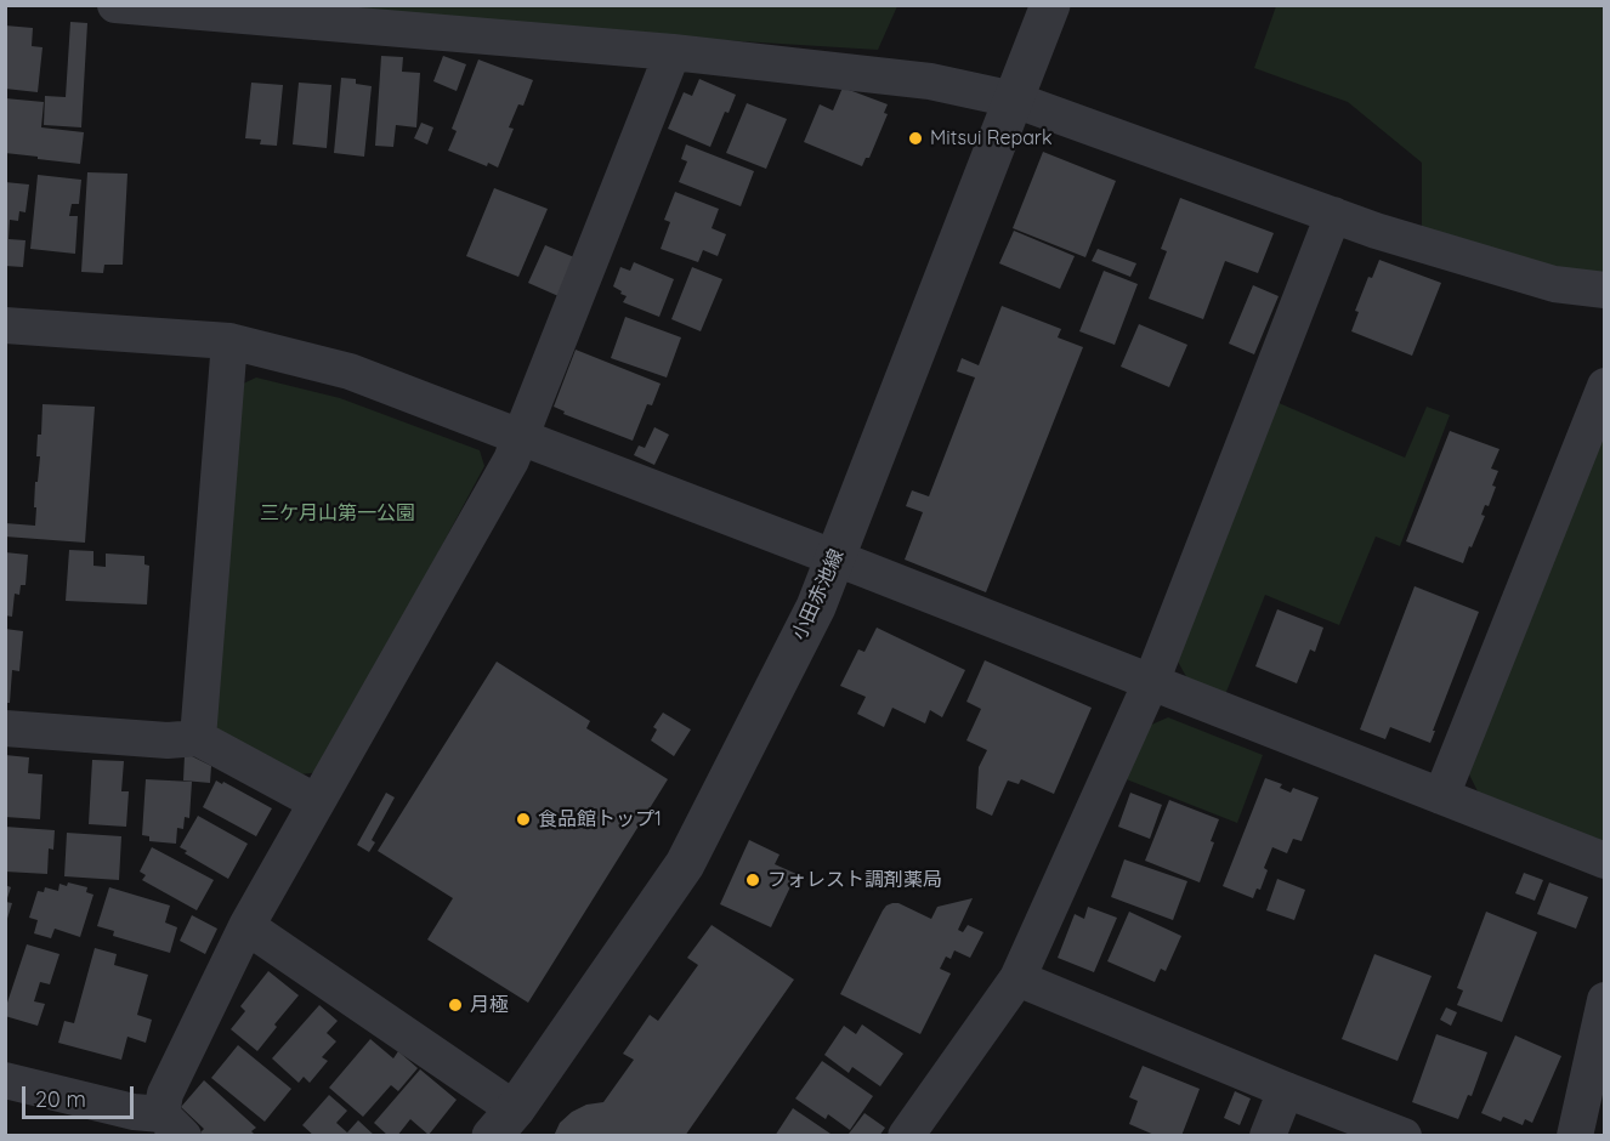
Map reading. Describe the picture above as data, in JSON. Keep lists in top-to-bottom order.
{
  "streets": {
    "street": ["小田赤池線"]
  },
  "parks": ["三ケ月山第一公園"],
  "places": [
    "Mitsui Repark",
    "食品館トップ1",
    "フォレスト調剤薬局",
    "月極"
  ],
  "scale_bar": "20 m"
}
